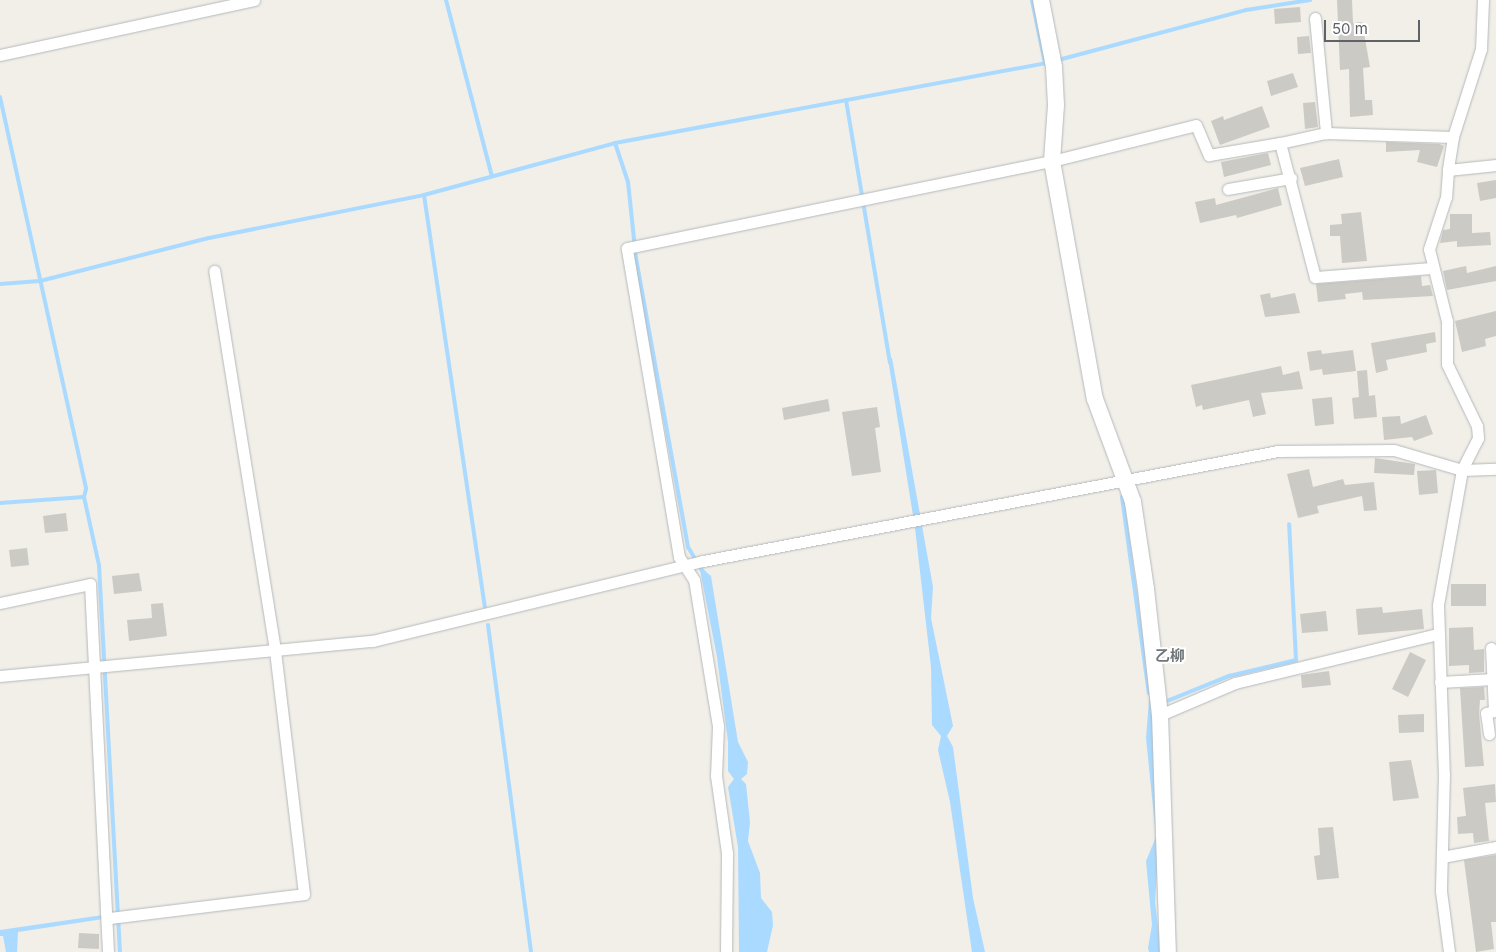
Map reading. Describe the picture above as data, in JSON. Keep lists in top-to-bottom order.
{
  "districts": ["乙柳"],
  "scale_bar": "50 m"
}
